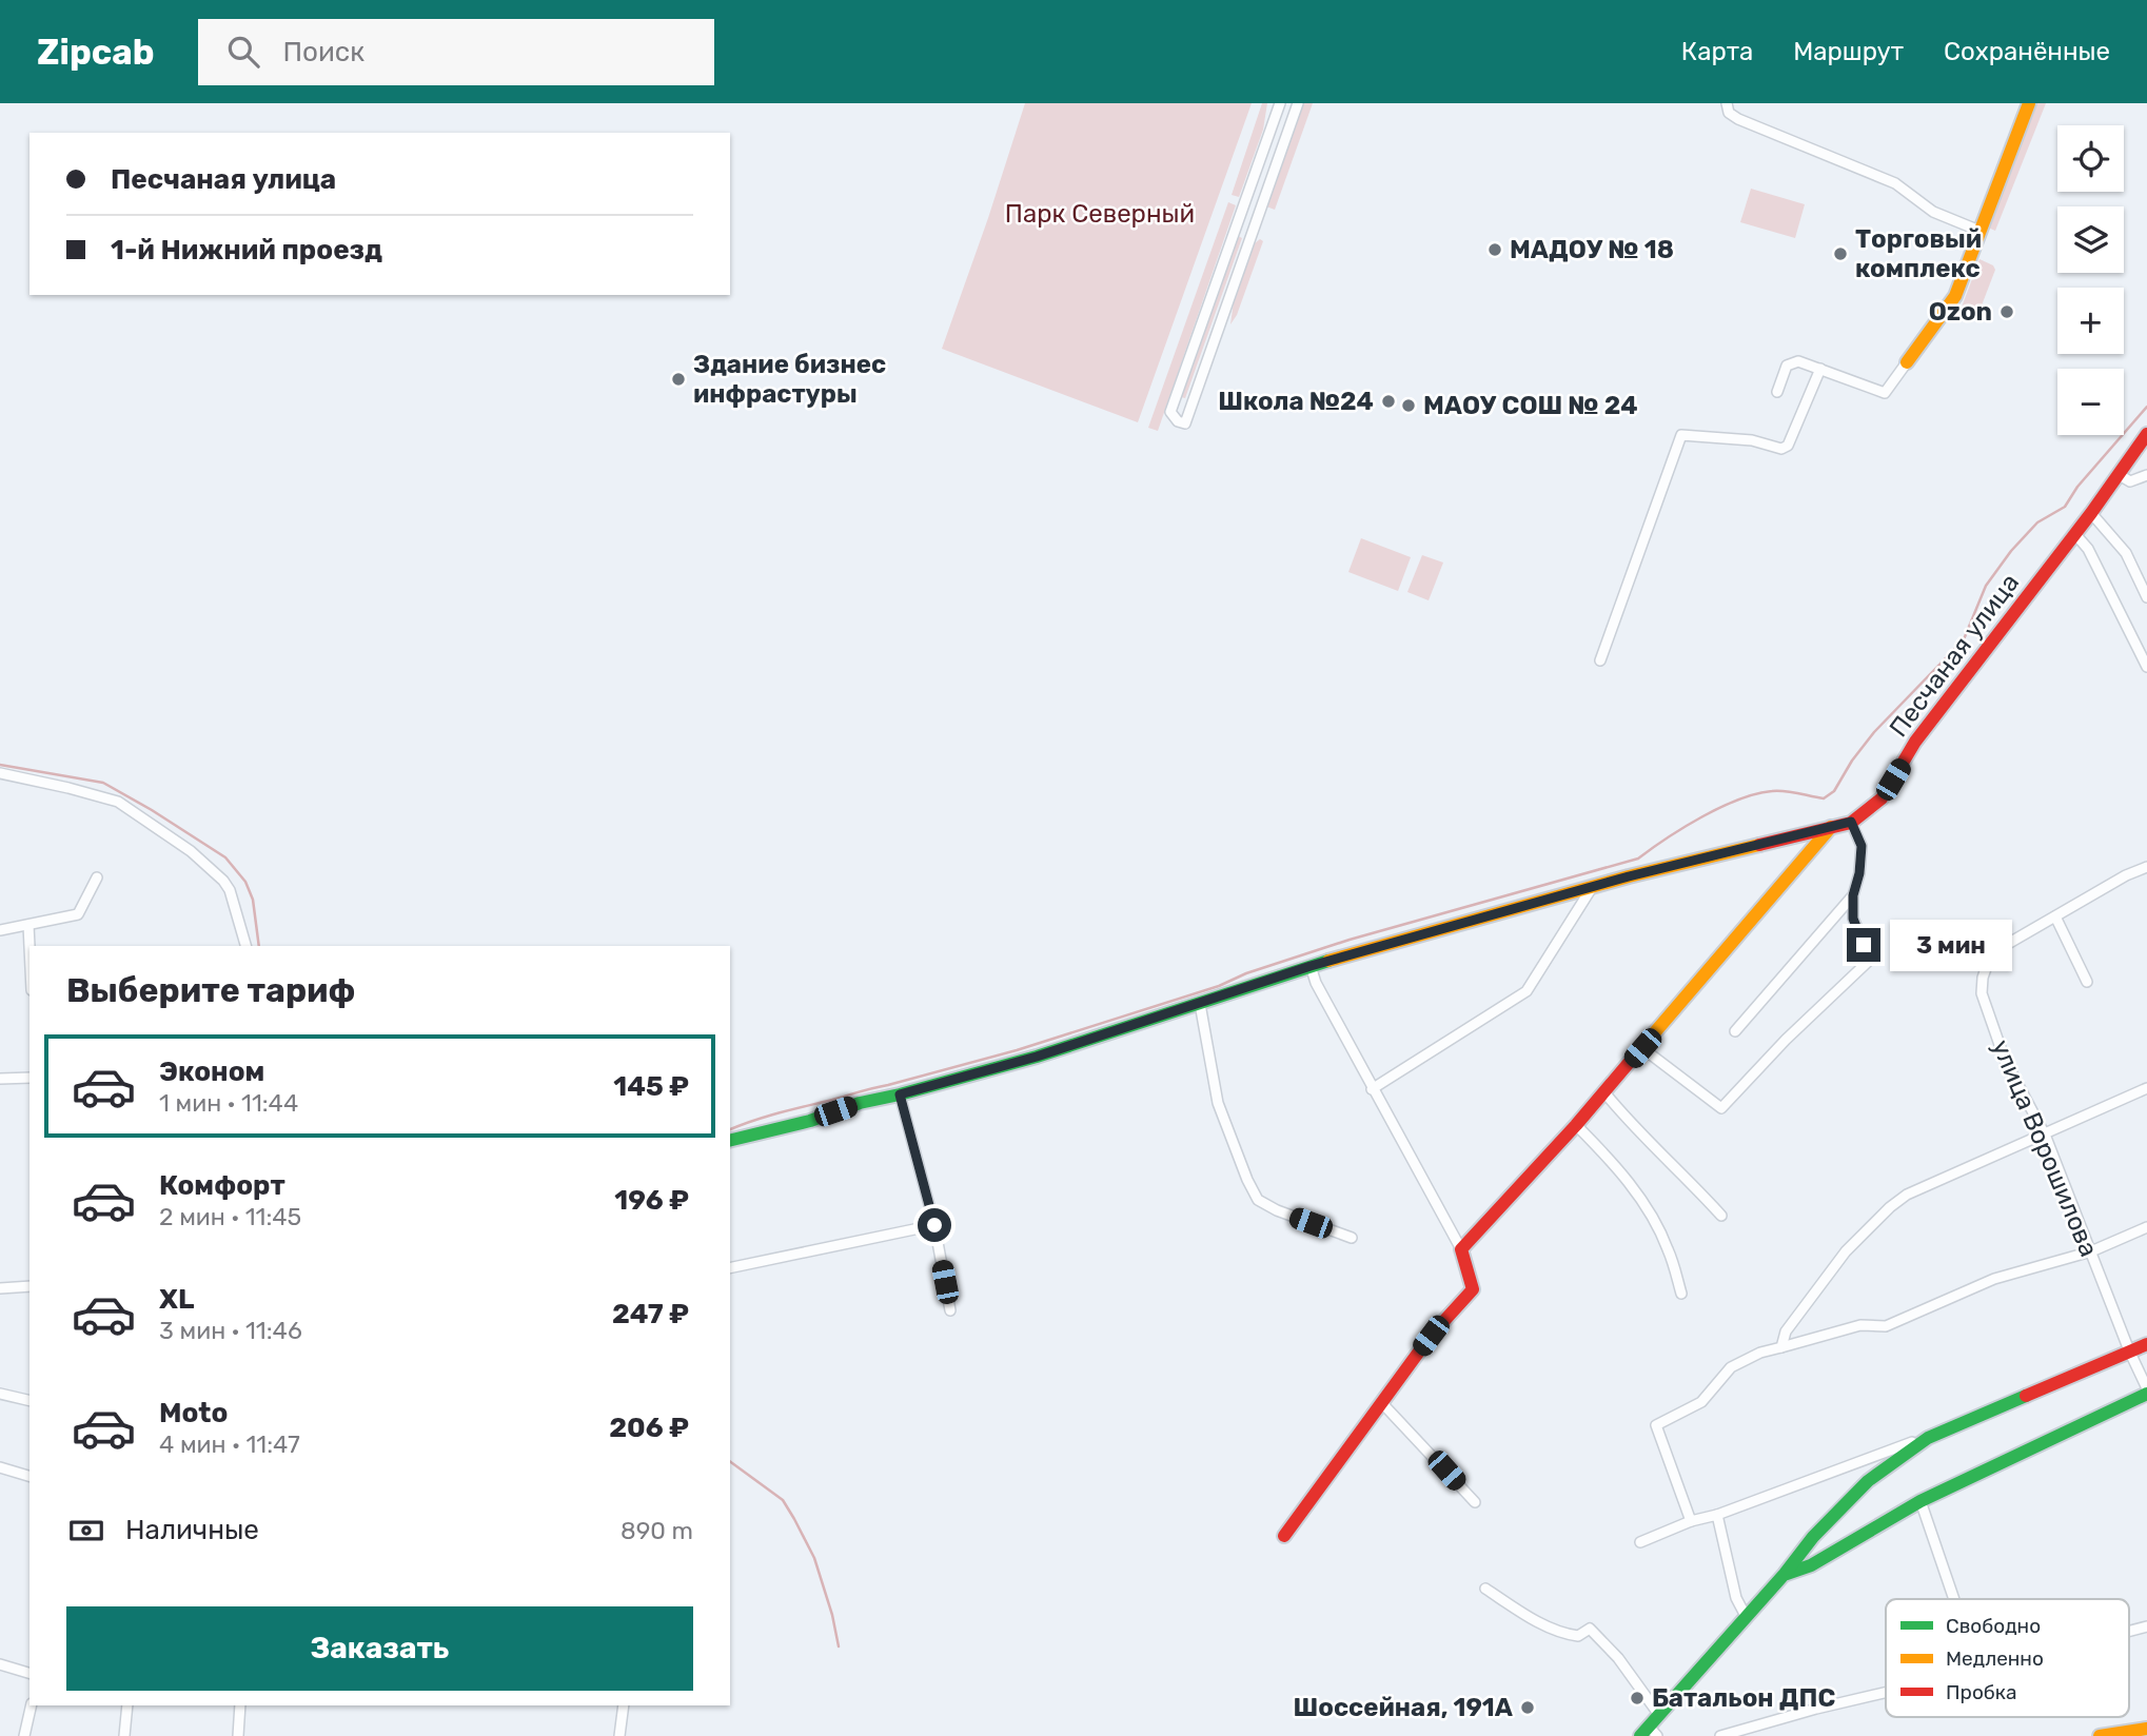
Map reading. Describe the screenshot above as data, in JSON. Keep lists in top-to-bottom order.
{
  "streets": {
    "street": ["Песчаная улица", "улица Ворошилова"]
  },
  "parks": ["Парк Северный"],
  "places": [
    "МАДОУ № 18",
    "Торговый комплекс",
    "Ozon",
    "Здание бизнес инфрастуры",
    "Школа №24",
    "МАОУ СОШ № 24",
    "Батальон ДПС",
    "Шоссейная, 191А"
  ],
  "legend": ["Свободно", "Медленно", "Пробка"],
  "page": {
    "header": "Zipcab",
    "search": "Поиск",
    "nav": ["Карта", "Маршрут", "Сохранённые"],
    "map_buttons": ["+", "−"],
    "banner": ["Песчаная улица", "1-й Нижний проезд"],
    "bubble": "3 мин",
    "heading": "Выберите тариф",
    "list": [
      {
        "name": "Эконом",
        "note": "1 мин · 11:44",
        "value": "145 ₽"
      },
      {
        "name": "Комфорт",
        "note": "2 мин · 11:45",
        "value": "196 ₽"
      },
      {
        "name": "XL",
        "note": "3 мин · 11:46",
        "value": "247 ₽"
      },
      {
        "name": "Moto",
        "note": "4 мин · 11:47",
        "value": "206 ₽"
      }
    ],
    "pay": ["Наличные", "890 m"],
    "buttons": "Заказать"
  }
}
